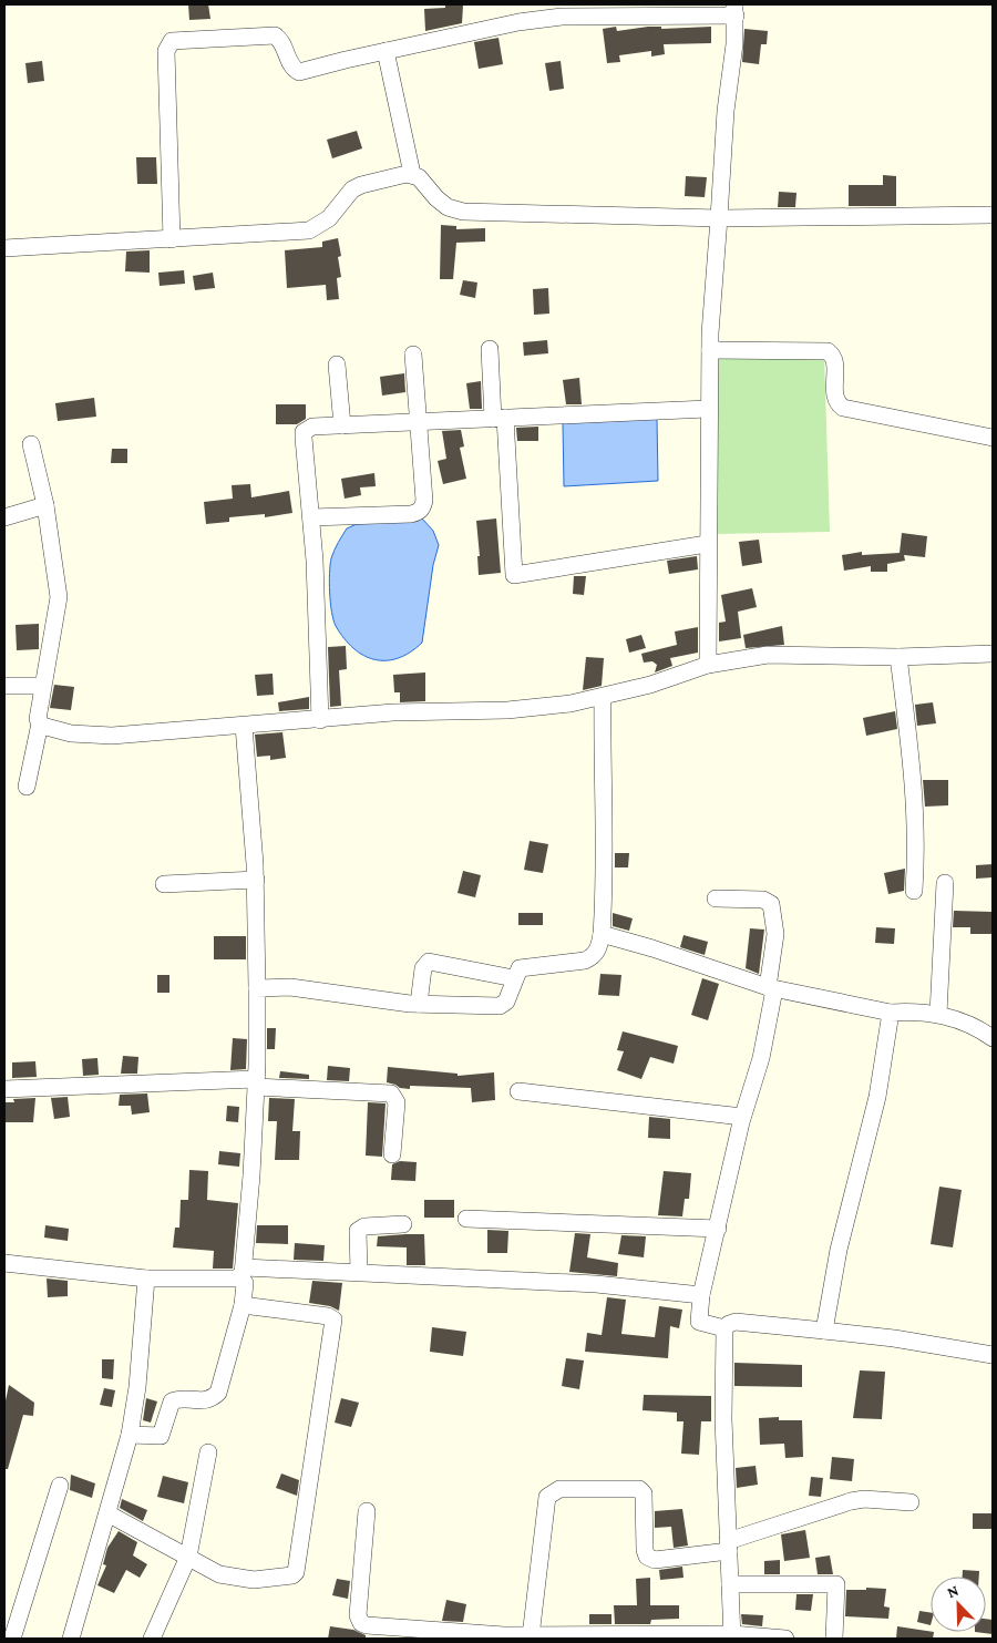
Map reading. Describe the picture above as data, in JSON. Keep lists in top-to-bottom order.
{
  "north": "top left"
}
